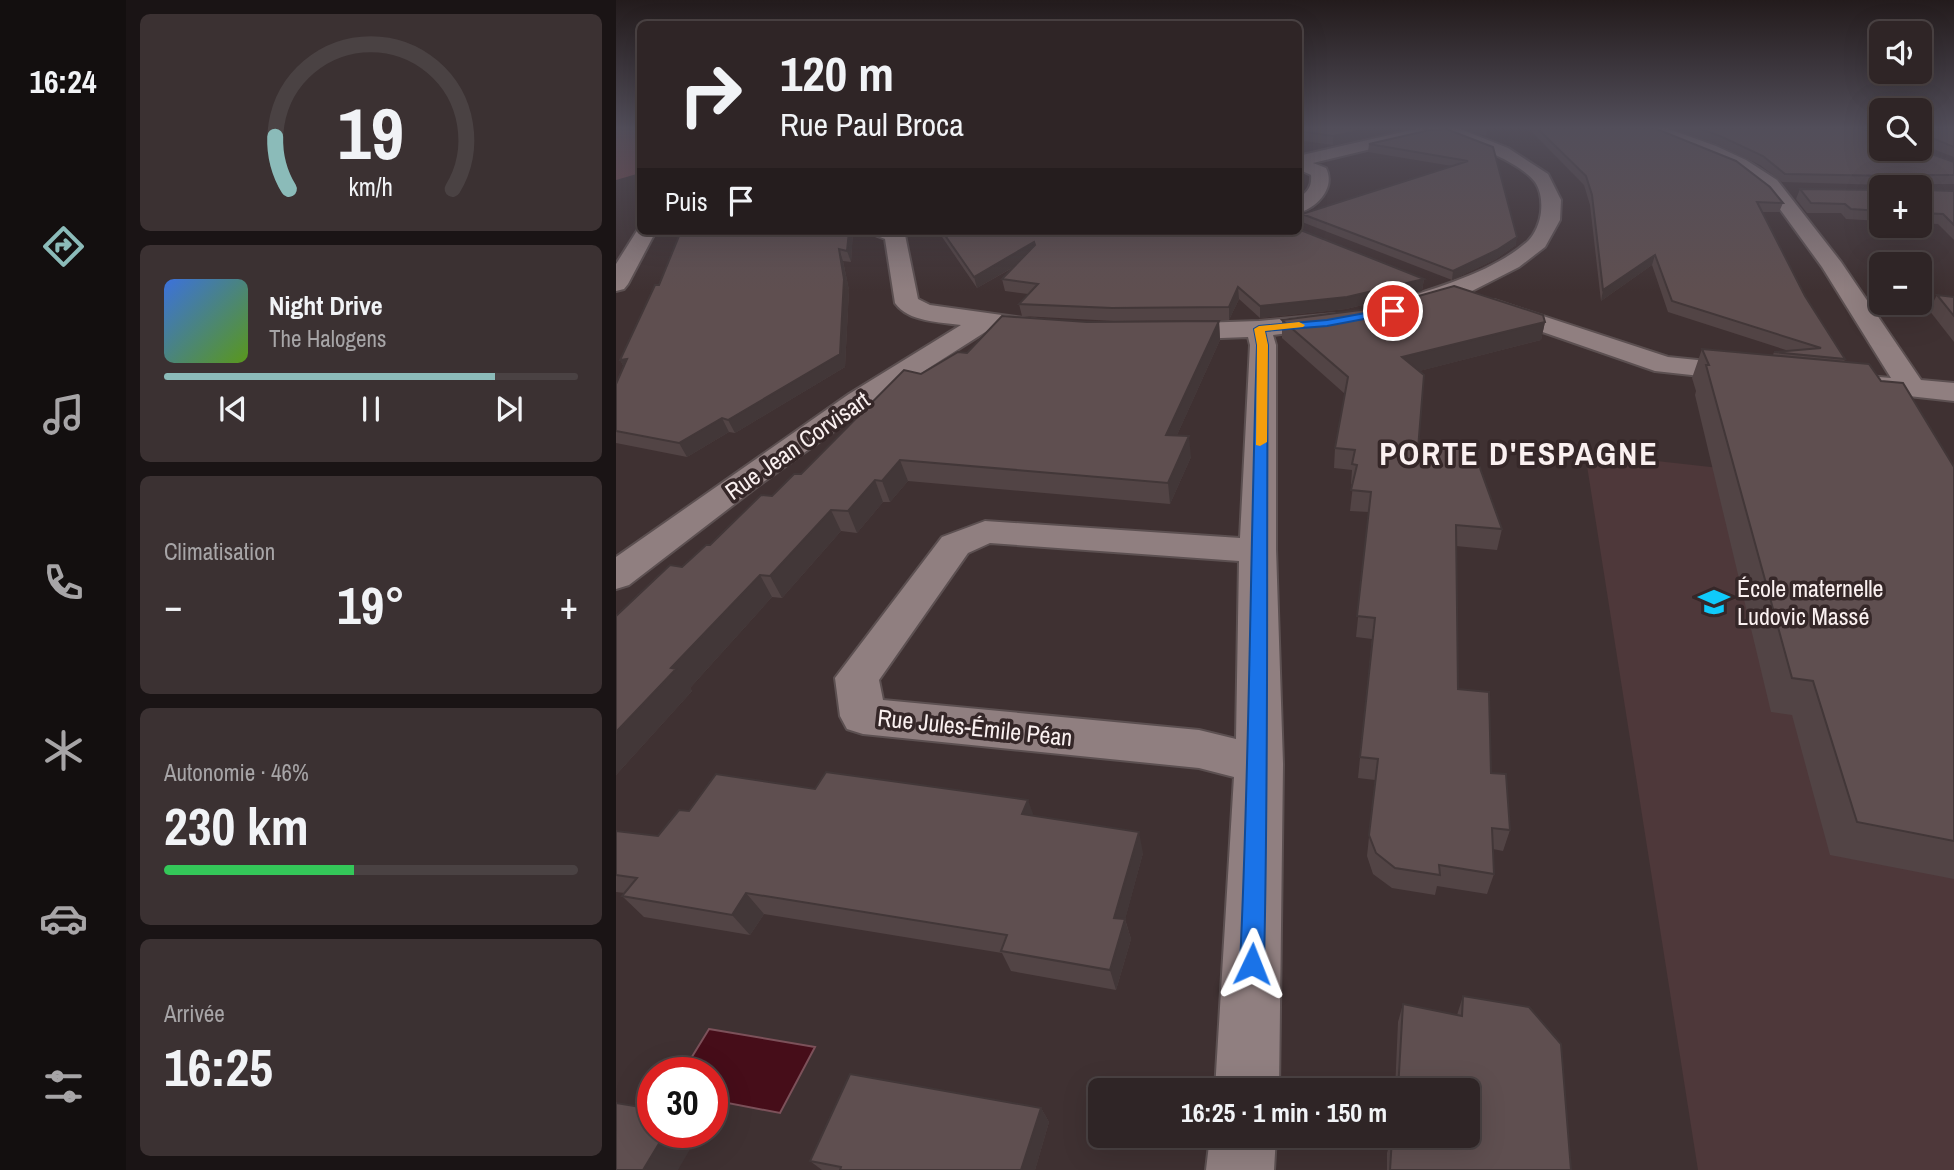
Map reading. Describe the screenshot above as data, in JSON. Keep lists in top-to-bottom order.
{
  "streets": {
    "street": ["Rue Jean Corvisart", "Rue Jules-Émile Péan"]
  },
  "districts": ["PORTE D'ESPAGNE"],
  "places": {
    "school or university": ["École maternelle Ludovic Massé"]
  },
  "page": {
    "tabs": "16:24",
    "map_buttons": ["+", "−"],
    "turn": ["120 m", "Rue Paul Broca"],
    "then": "Puis",
    "song": ["Night Drive", "The Halogens"],
    "tile": [
      "Climatisation",
      ["Autonomie · 46%", "230 km"],
      ["Arrivée", "16:25"]
    ],
    "heat": ["−", "19°", "+"],
    "limit": "30",
    "trip": "16:25 · 1 min · 150 m",
    "gauge": ["19", "km/h"]
  }
}
